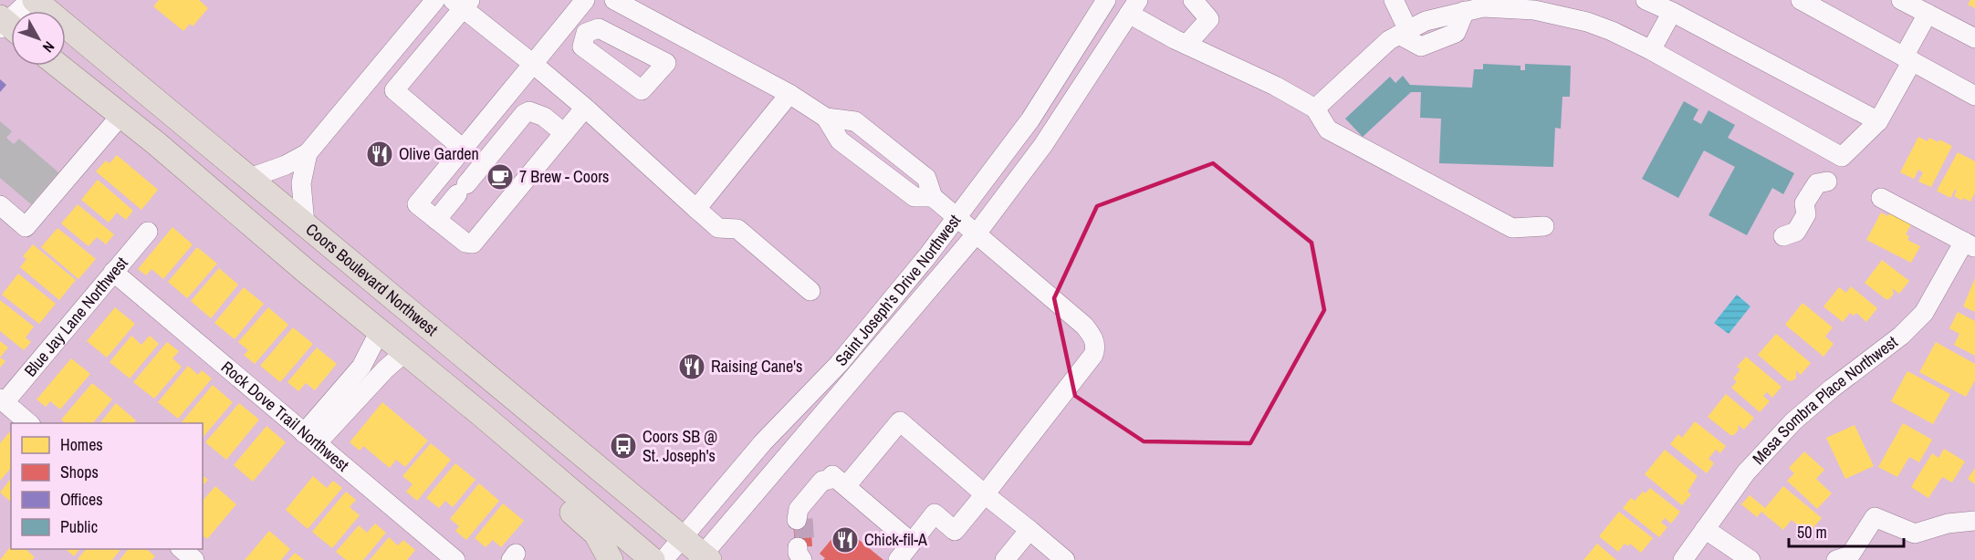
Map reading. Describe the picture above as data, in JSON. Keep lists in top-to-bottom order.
{
  "streets": {
    "main road": ["Coors Boulevard Northwest"],
    "street": [
      "Saint Joseph's Drive Northwest",
      "Blue Jay Lane Northwest",
      "Mesa Sombra Place Northwest",
      "Rock Dove Trail Northwest"
    ]
  },
  "crossings": [
    ["Coors Boulevard Northwest", "Saint Joseph's Drive Northwest"],
    ["Blue Jay Lane Northwest", "Rock Dove Trail Northwest"]
  ],
  "places": {
    "restaurant": ["Olive Garden", "Raising Cane's", "Chick-fil-A"],
    "cafe": ["7 Brew - Coors"],
    "bus stop": ["Coors SB @ St. Joseph's"]
  },
  "legend": [
    "Homes",
    "Shops",
    "Offices",
    "Public"
  ],
  "scale_bar": "50 m",
  "north": "bottom right"
}
